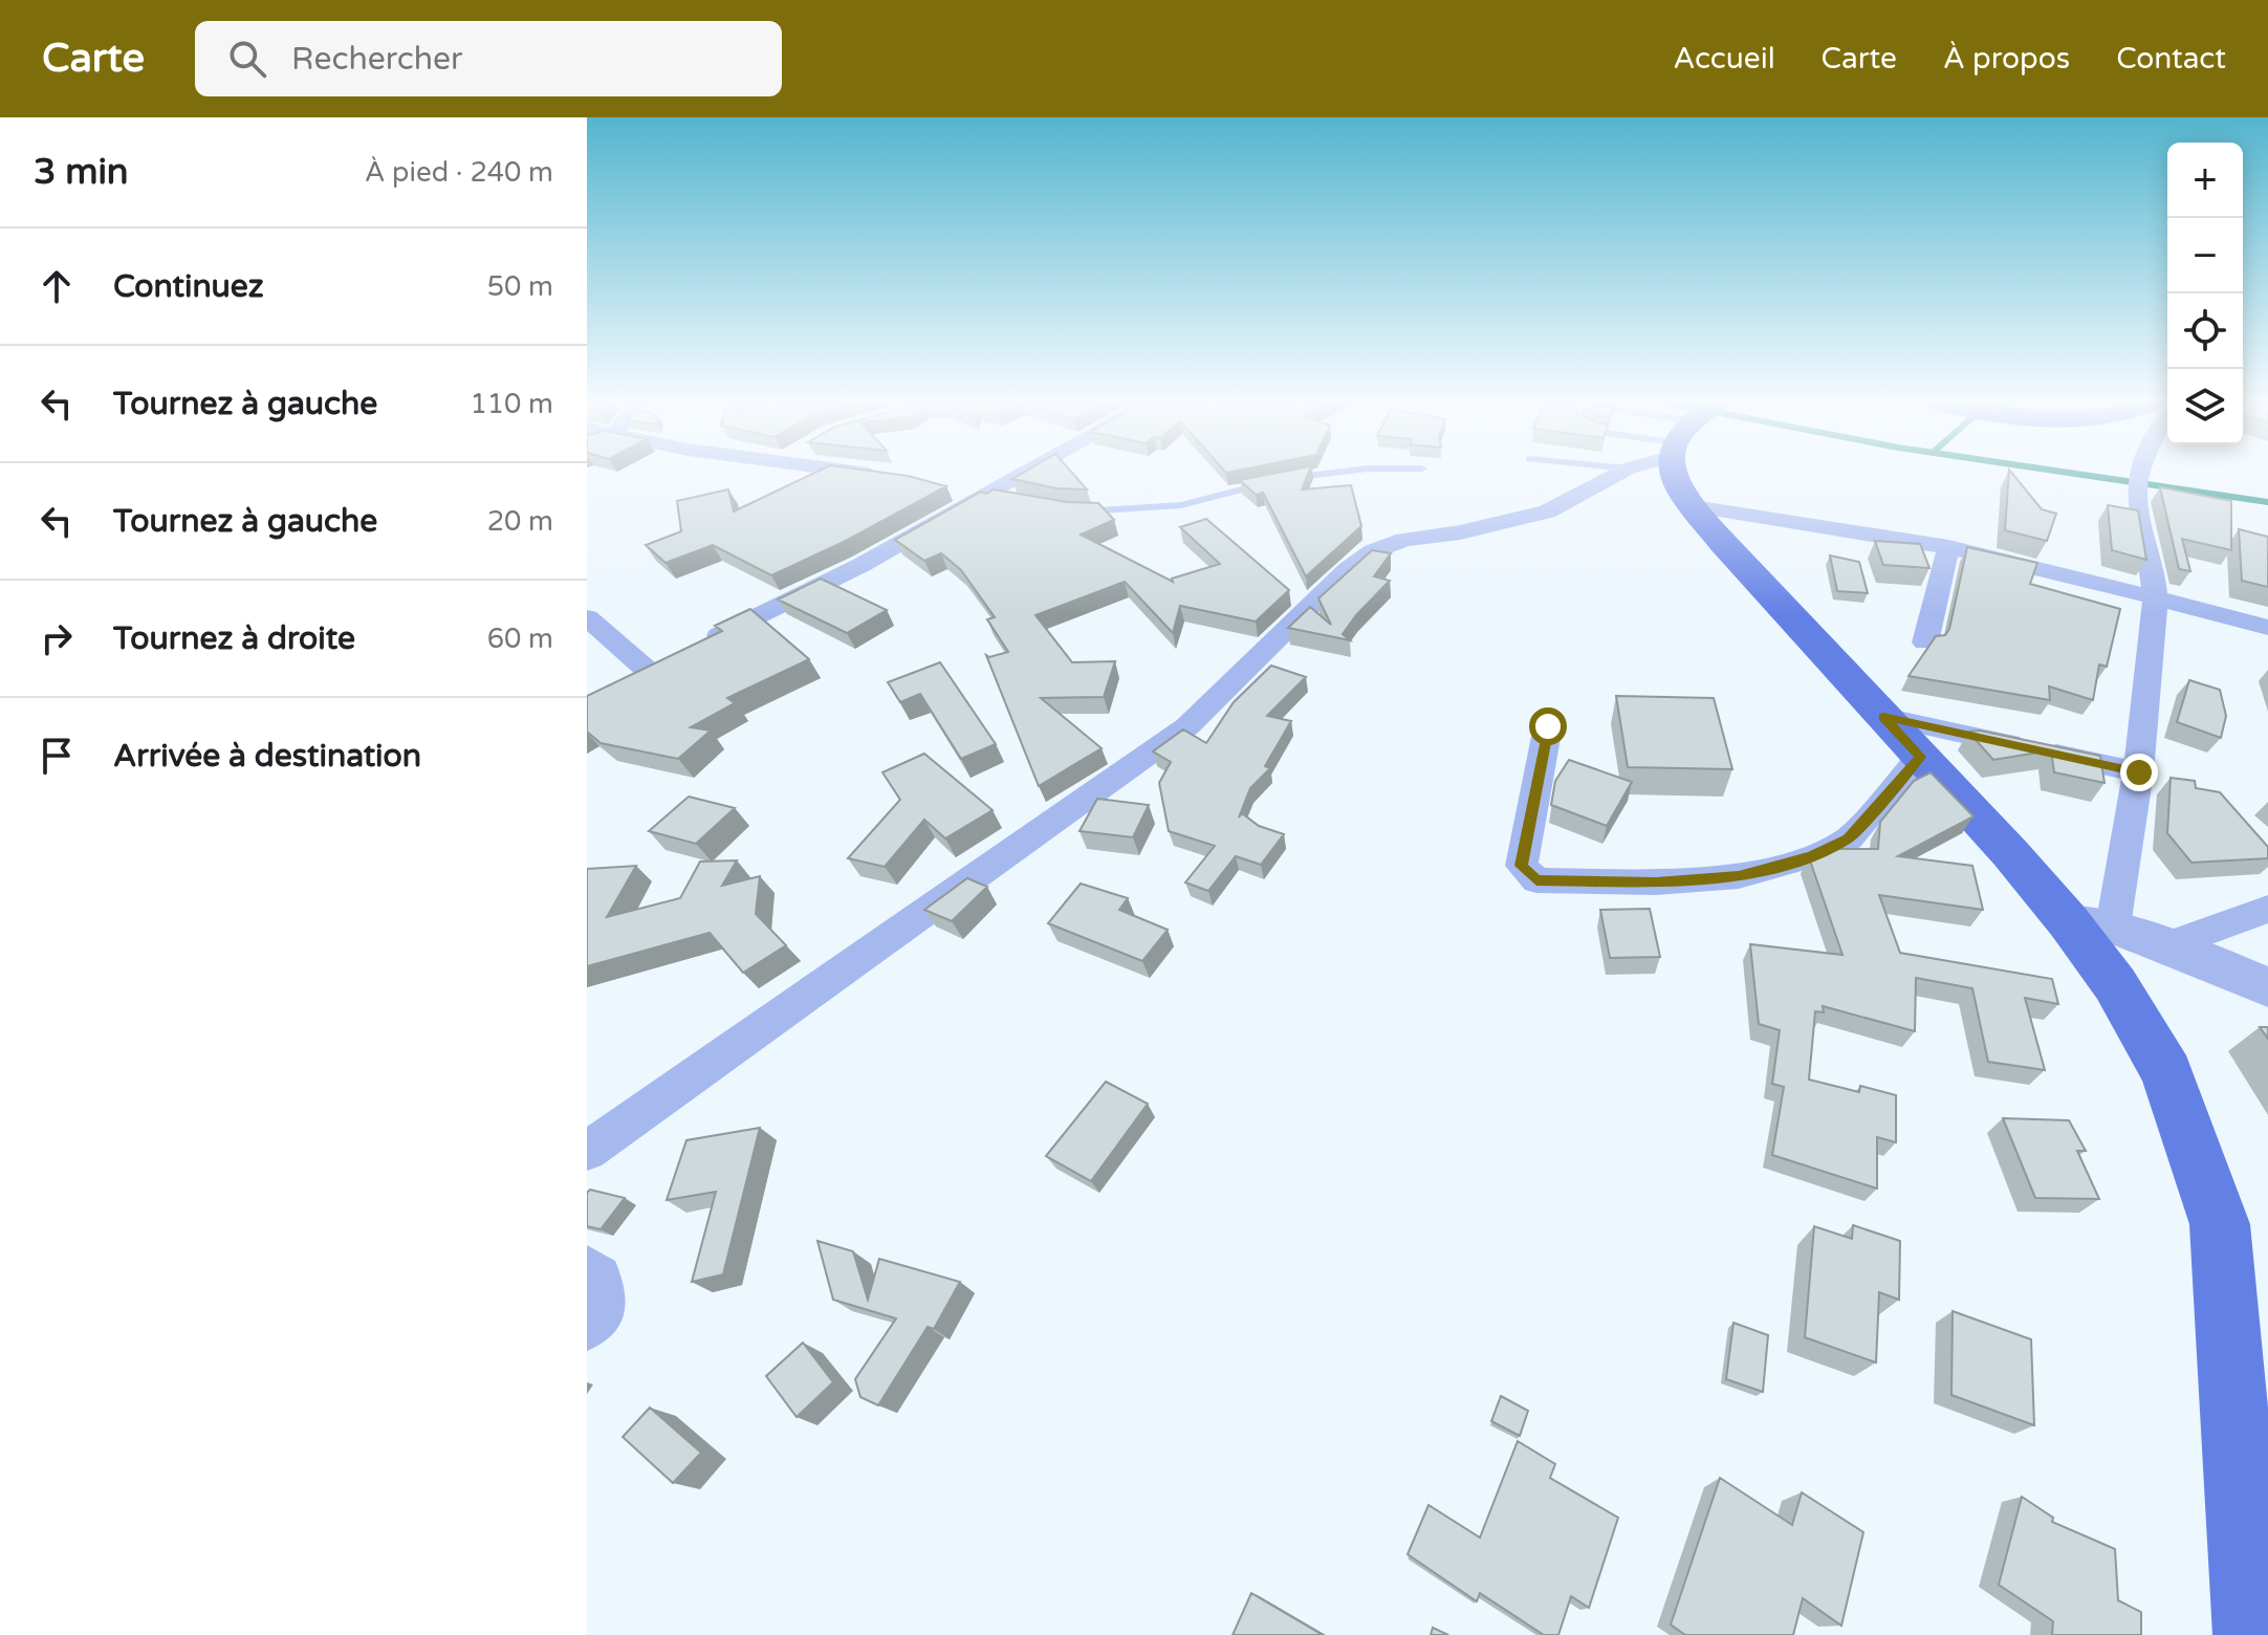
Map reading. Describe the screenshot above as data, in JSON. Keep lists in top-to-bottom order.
{
  "page": {
    "header": "Carte",
    "search": "Rechercher",
    "nav": [
      "Accueil",
      "Carte",
      "À propos",
      "Contact"
    ],
    "heading": ["3 min", "À pied · 240 m"],
    "map_buttons": ["+", "−"],
    "list": [
      ["Continuez", "50 m"],
      ["Tournez à gauche", "110 m"],
      ["Tournez à gauche", "20 m"],
      ["Tournez à droite", "60 m"],
      "Arrivée à destination"
    ]
  }
}
